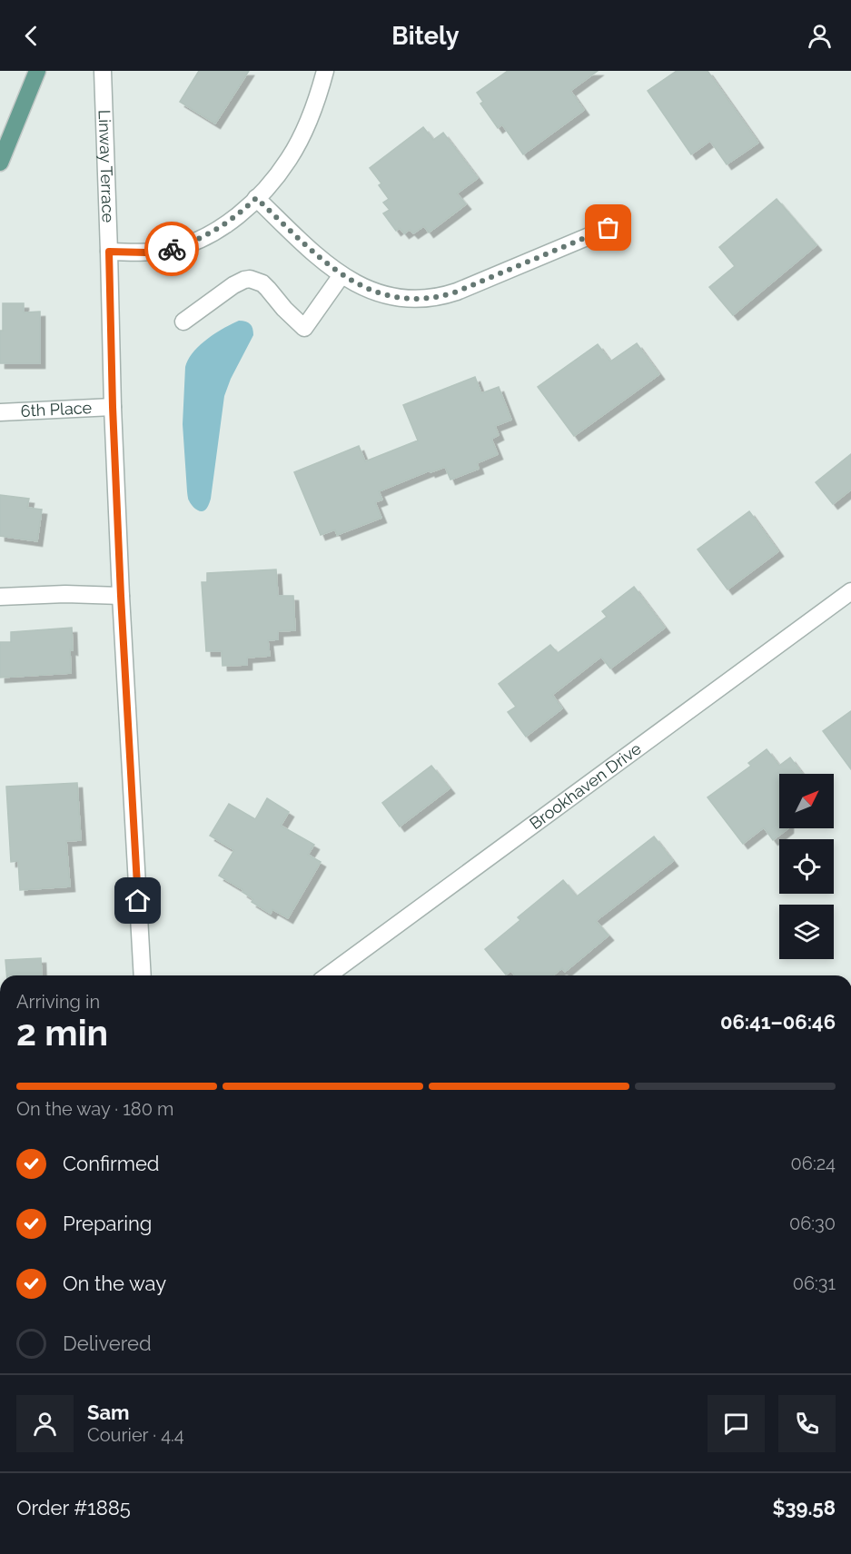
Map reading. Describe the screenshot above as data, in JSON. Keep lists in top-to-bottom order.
{
  "streets": {
    "street": ["Linway Terrace", "6th Place", "Brookhaven Drive"]
  },
  "crossings": [
    ["Linway Terrace", "6th Place"]
  ],
  "north": "top right",
  "page": {
    "header": "Bitely",
    "heading": ["2 min", "Arriving in", "06:41–06:46"],
    "panel": [
      "Sam",
      "Courier · 4.4",
      "Order #1885",
      "$39.58"
    ],
    "bar": "On the way · 180 m",
    "list": [
      ["Confirmed", "06:24"],
      ["Preparing", "06:30"],
      ["On the way", "06:31"],
      "Delivered"
    ]
  }
}
